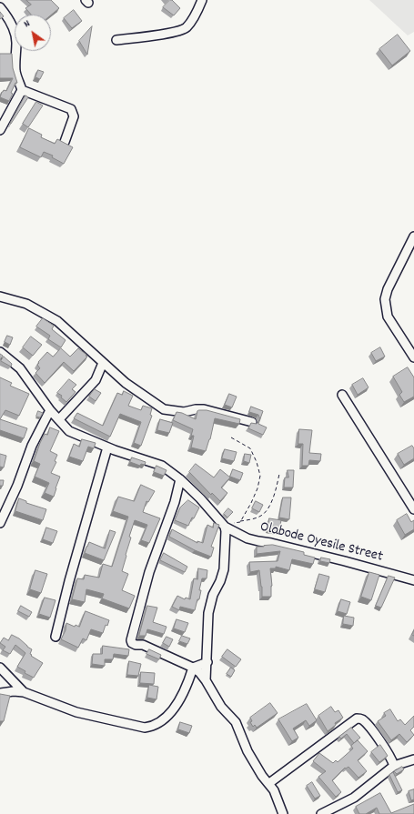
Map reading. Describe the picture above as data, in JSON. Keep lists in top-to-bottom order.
{
  "streets": {
    "street": ["Olabode Oyesile Street"]
  },
  "north": "top left"
}
